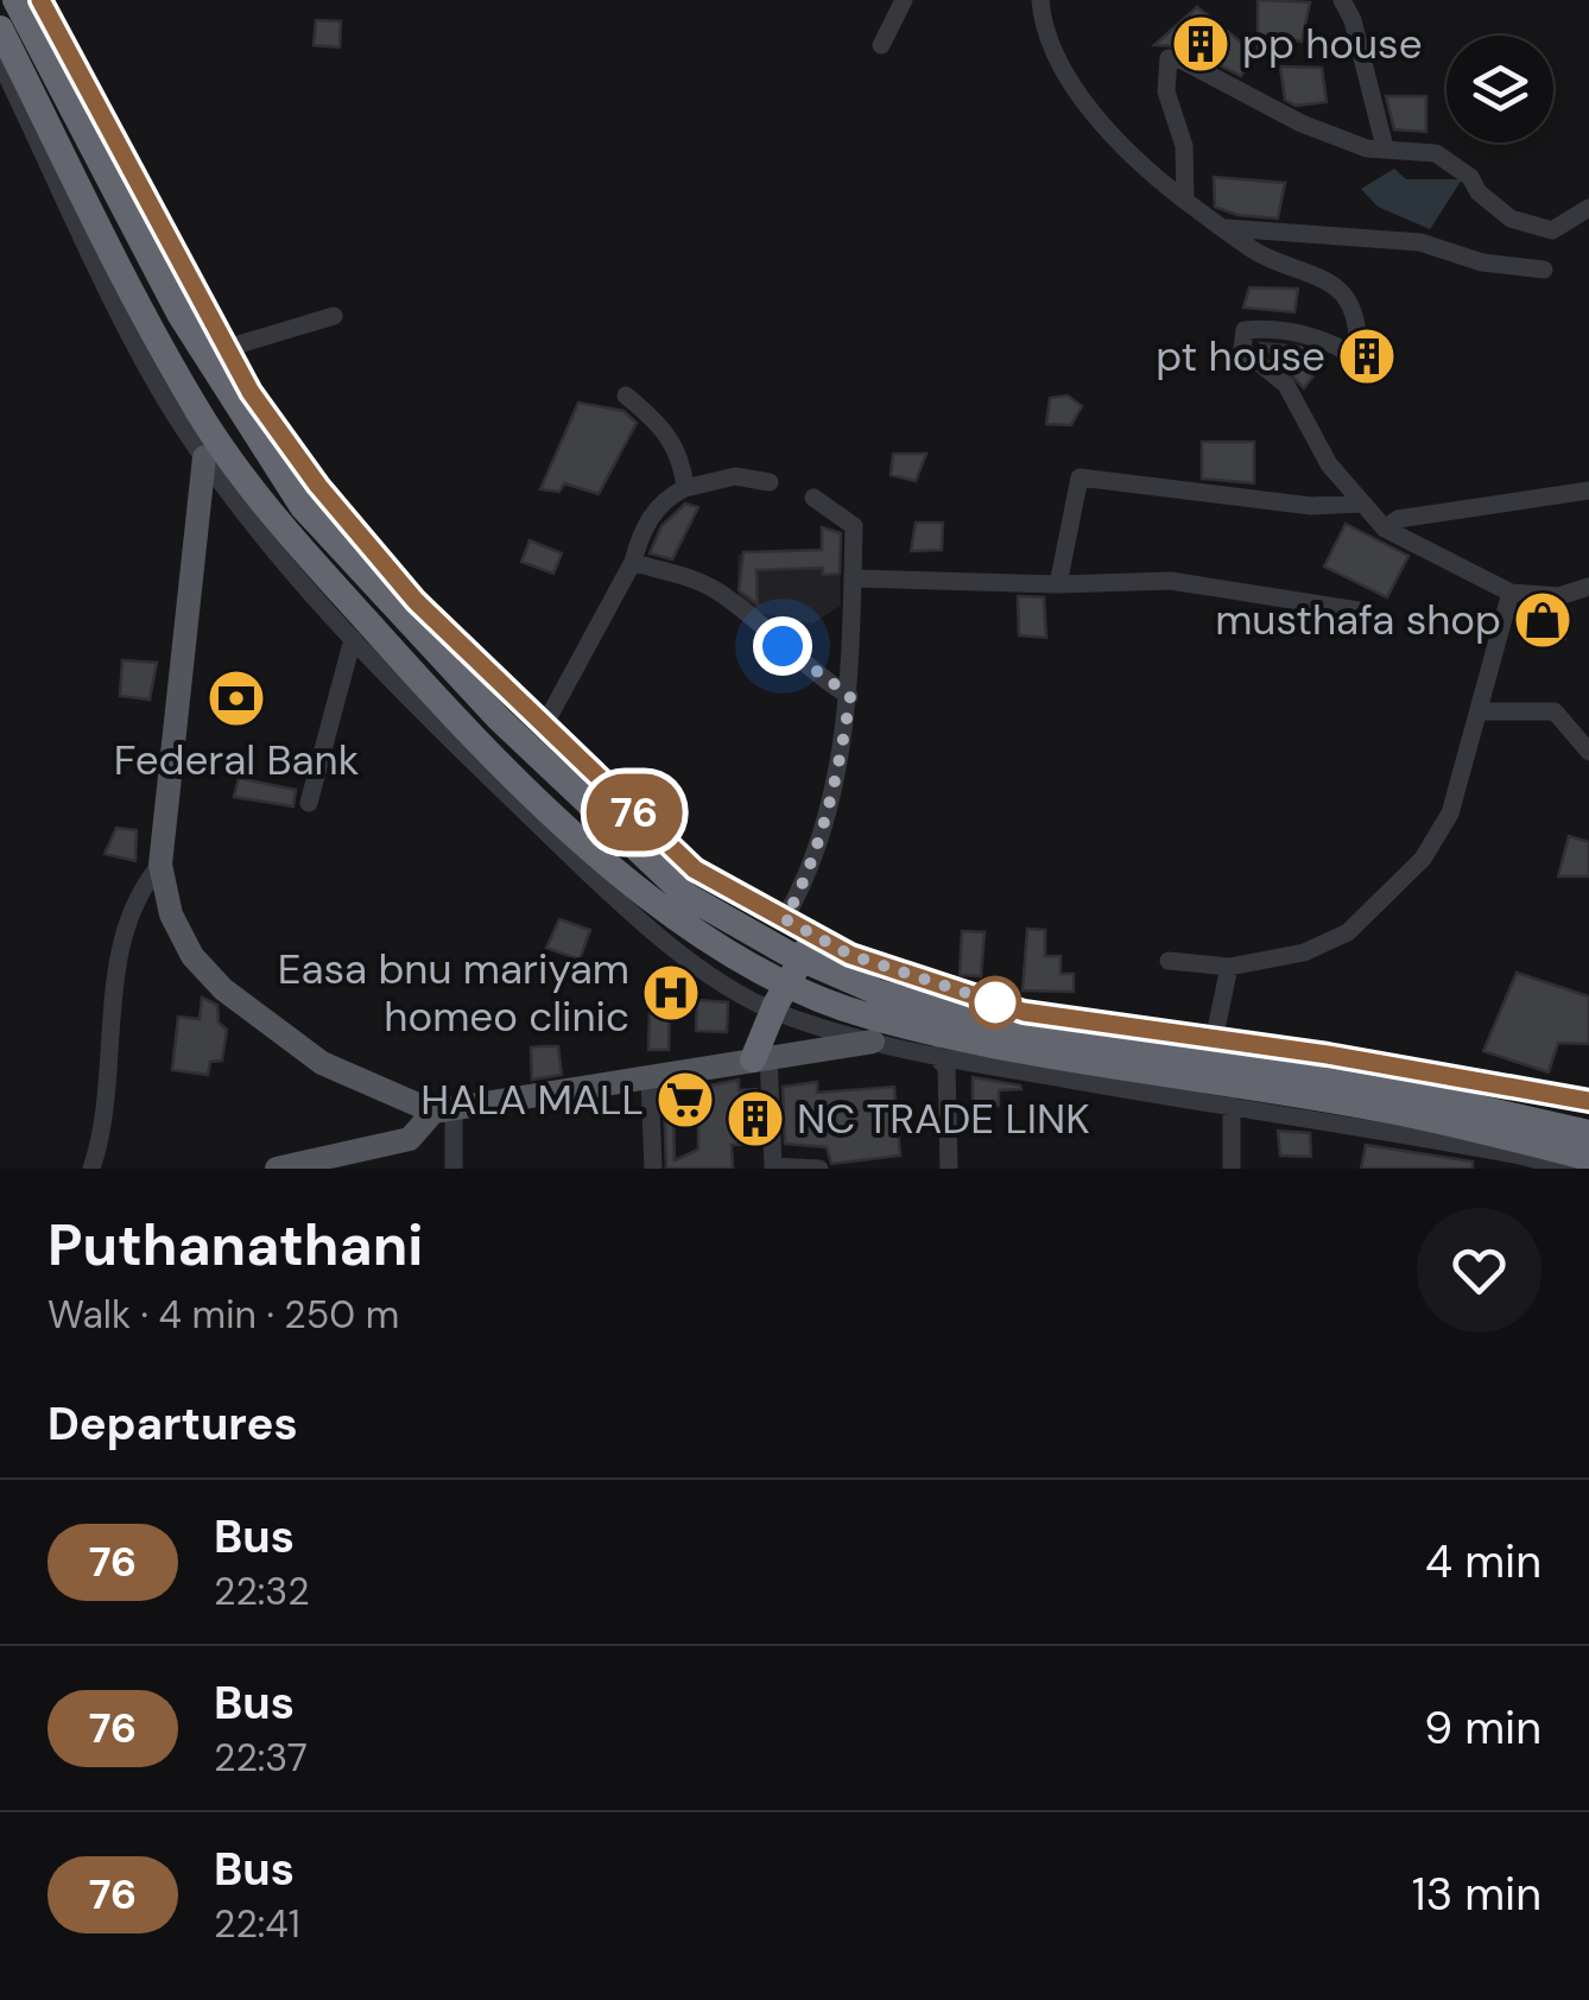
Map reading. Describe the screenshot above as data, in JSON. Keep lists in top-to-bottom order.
{
  "places": {
    "building": ["pp house", "pt house", "NC TRADE LINK"],
    "shop": ["musthafa shop"],
    "bank": ["Federal Bank"],
    "hospital": ["Easa bnu mariyam homeo clinic"],
    "supermarket": ["HALA MALL"]
  },
  "lines": ["bus line 76"],
  "page": {
    "on_map": "76",
    "heading": [
      ["Puthanathani", "Walk · 4 min · 250 m"],
      "Departures"
    ],
    "list": [
      {
        "mark": "76",
        "name": "Bus",
        "note": "22:32",
        "value": "4 min"
      },
      {
        "mark": "76",
        "name": "Bus",
        "note": "22:37",
        "value": "9 min"
      },
      {
        "mark": "76",
        "name": "Bus",
        "note": "22:41",
        "value": "13 min"
      }
    ]
  }
}
